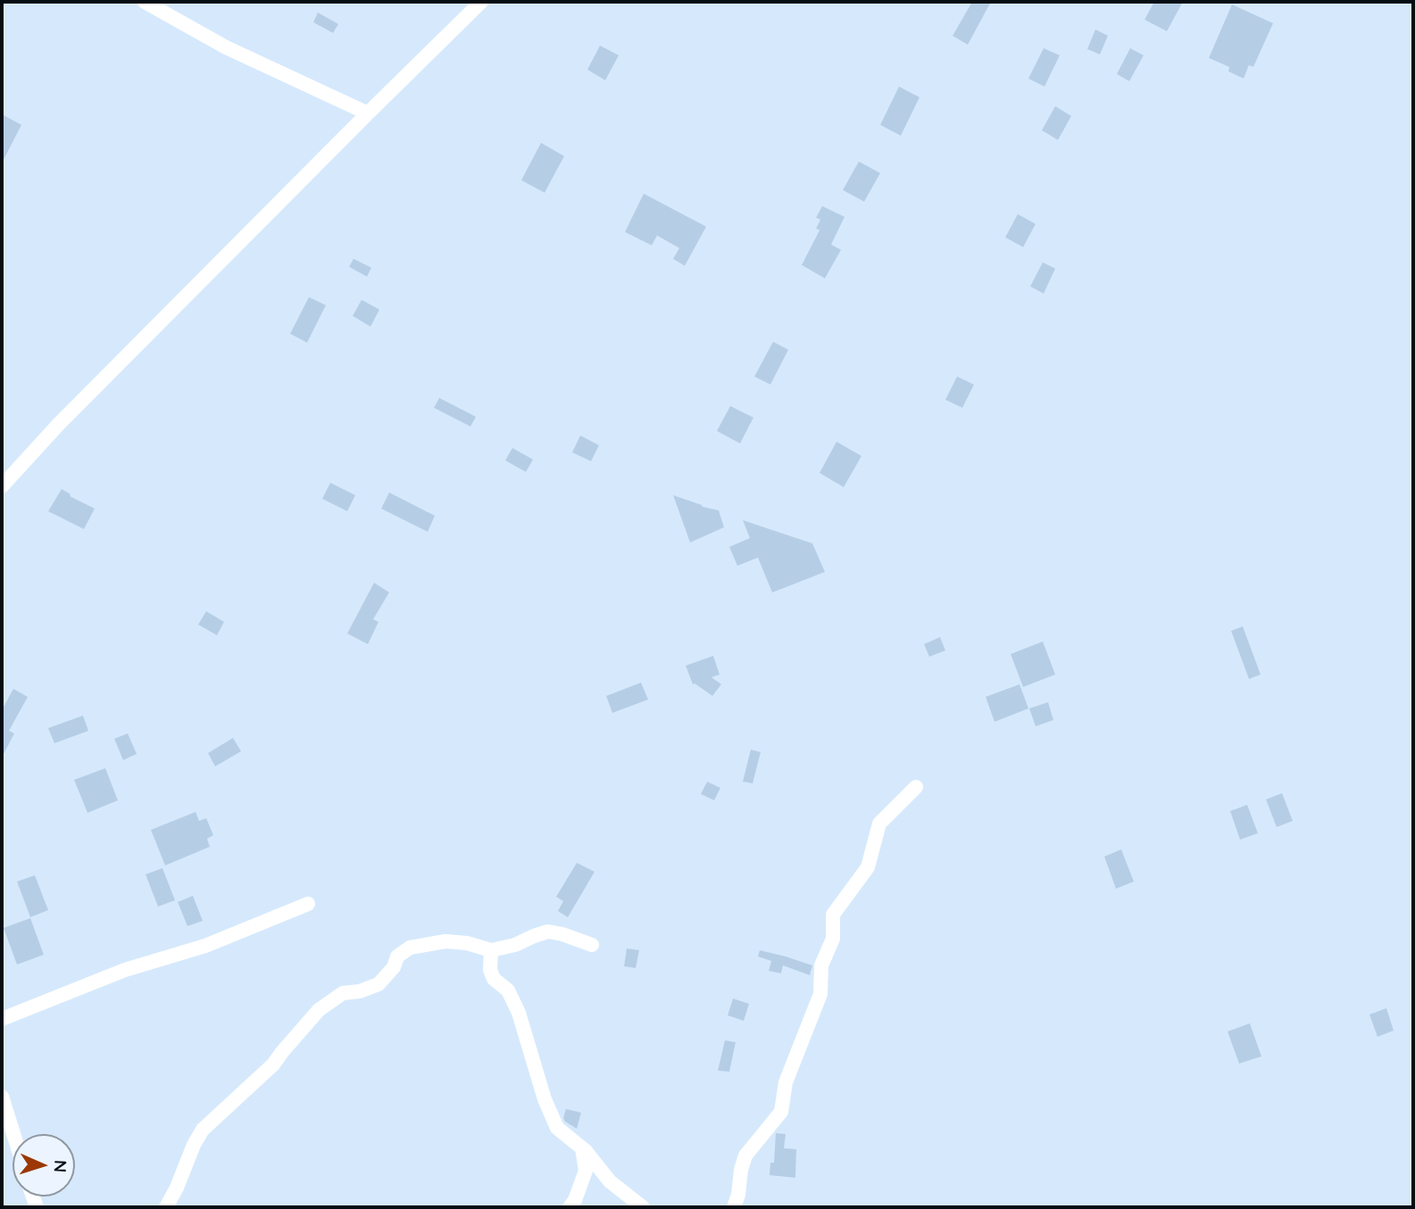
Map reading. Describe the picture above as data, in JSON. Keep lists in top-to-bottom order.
{
  "north": "right"
}
